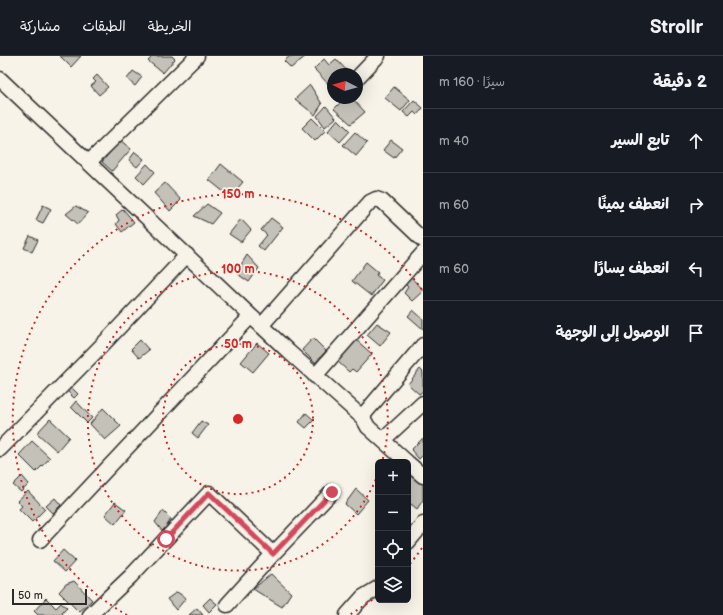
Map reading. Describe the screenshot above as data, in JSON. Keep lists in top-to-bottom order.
{
  "scale_bar": "50 m",
  "north": "left",
  "page": {
    "header": "Strollr",
    "nav": ["الخريطة", "الطبقات", "مشاركة"],
    "heading": ["2 دقيقة", "سيرًا · 160 m"],
    "list": [
      ["تابع السير", "40 m"],
      ["انعطف يمينًا", "60 m"],
      ["انعطف يسارًا", "60 m"],
      "الوصول إلى الوجهة"
    ],
    "map_buttons": ["+", "−"],
    "scale": "50 m"
  },
  "rings": ["150 m", "100 m", "50 m"]
}
